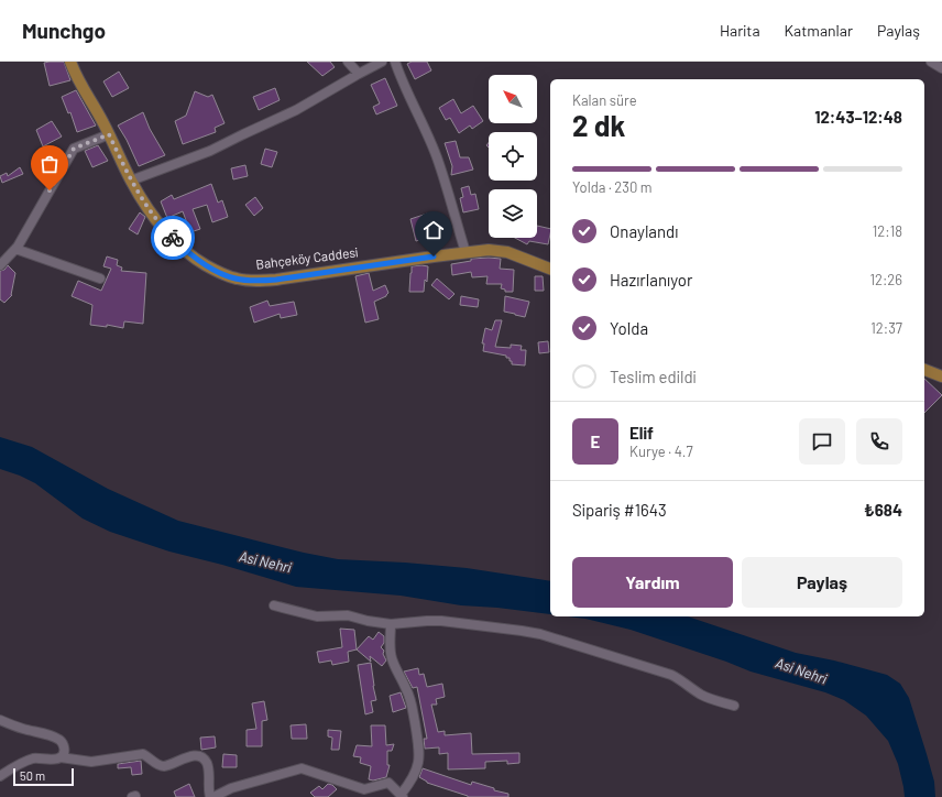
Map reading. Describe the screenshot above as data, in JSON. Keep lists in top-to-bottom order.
{
  "streets": {
    "main road": ["Bahçeköy Caddesi"]
  },
  "water": ["Asi Nehri"],
  "scale_bar": "50 m",
  "north": "top left",
  "page": {
    "header": "Munchgo",
    "nav": ["Harita", "Katmanlar", "Paylaş"],
    "heading": ["2 dk", "Kalan süre", "12:43–12:48"],
    "panel": [
      "Elif",
      "Kurye · 4.7",
      "Sipariş #1643",
      "₺684"
    ],
    "bar": "Yolda · 230 m",
    "list": [
      ["Onaylandı", "12:18"],
      ["Hazırlanıyor", "12:26"],
      ["Yolda", "12:37"],
      "Teslim edildi"
    ],
    "round": "E",
    "buttons": ["Yardım", "Paylaş"],
    "scale": "50 m"
  }
}
